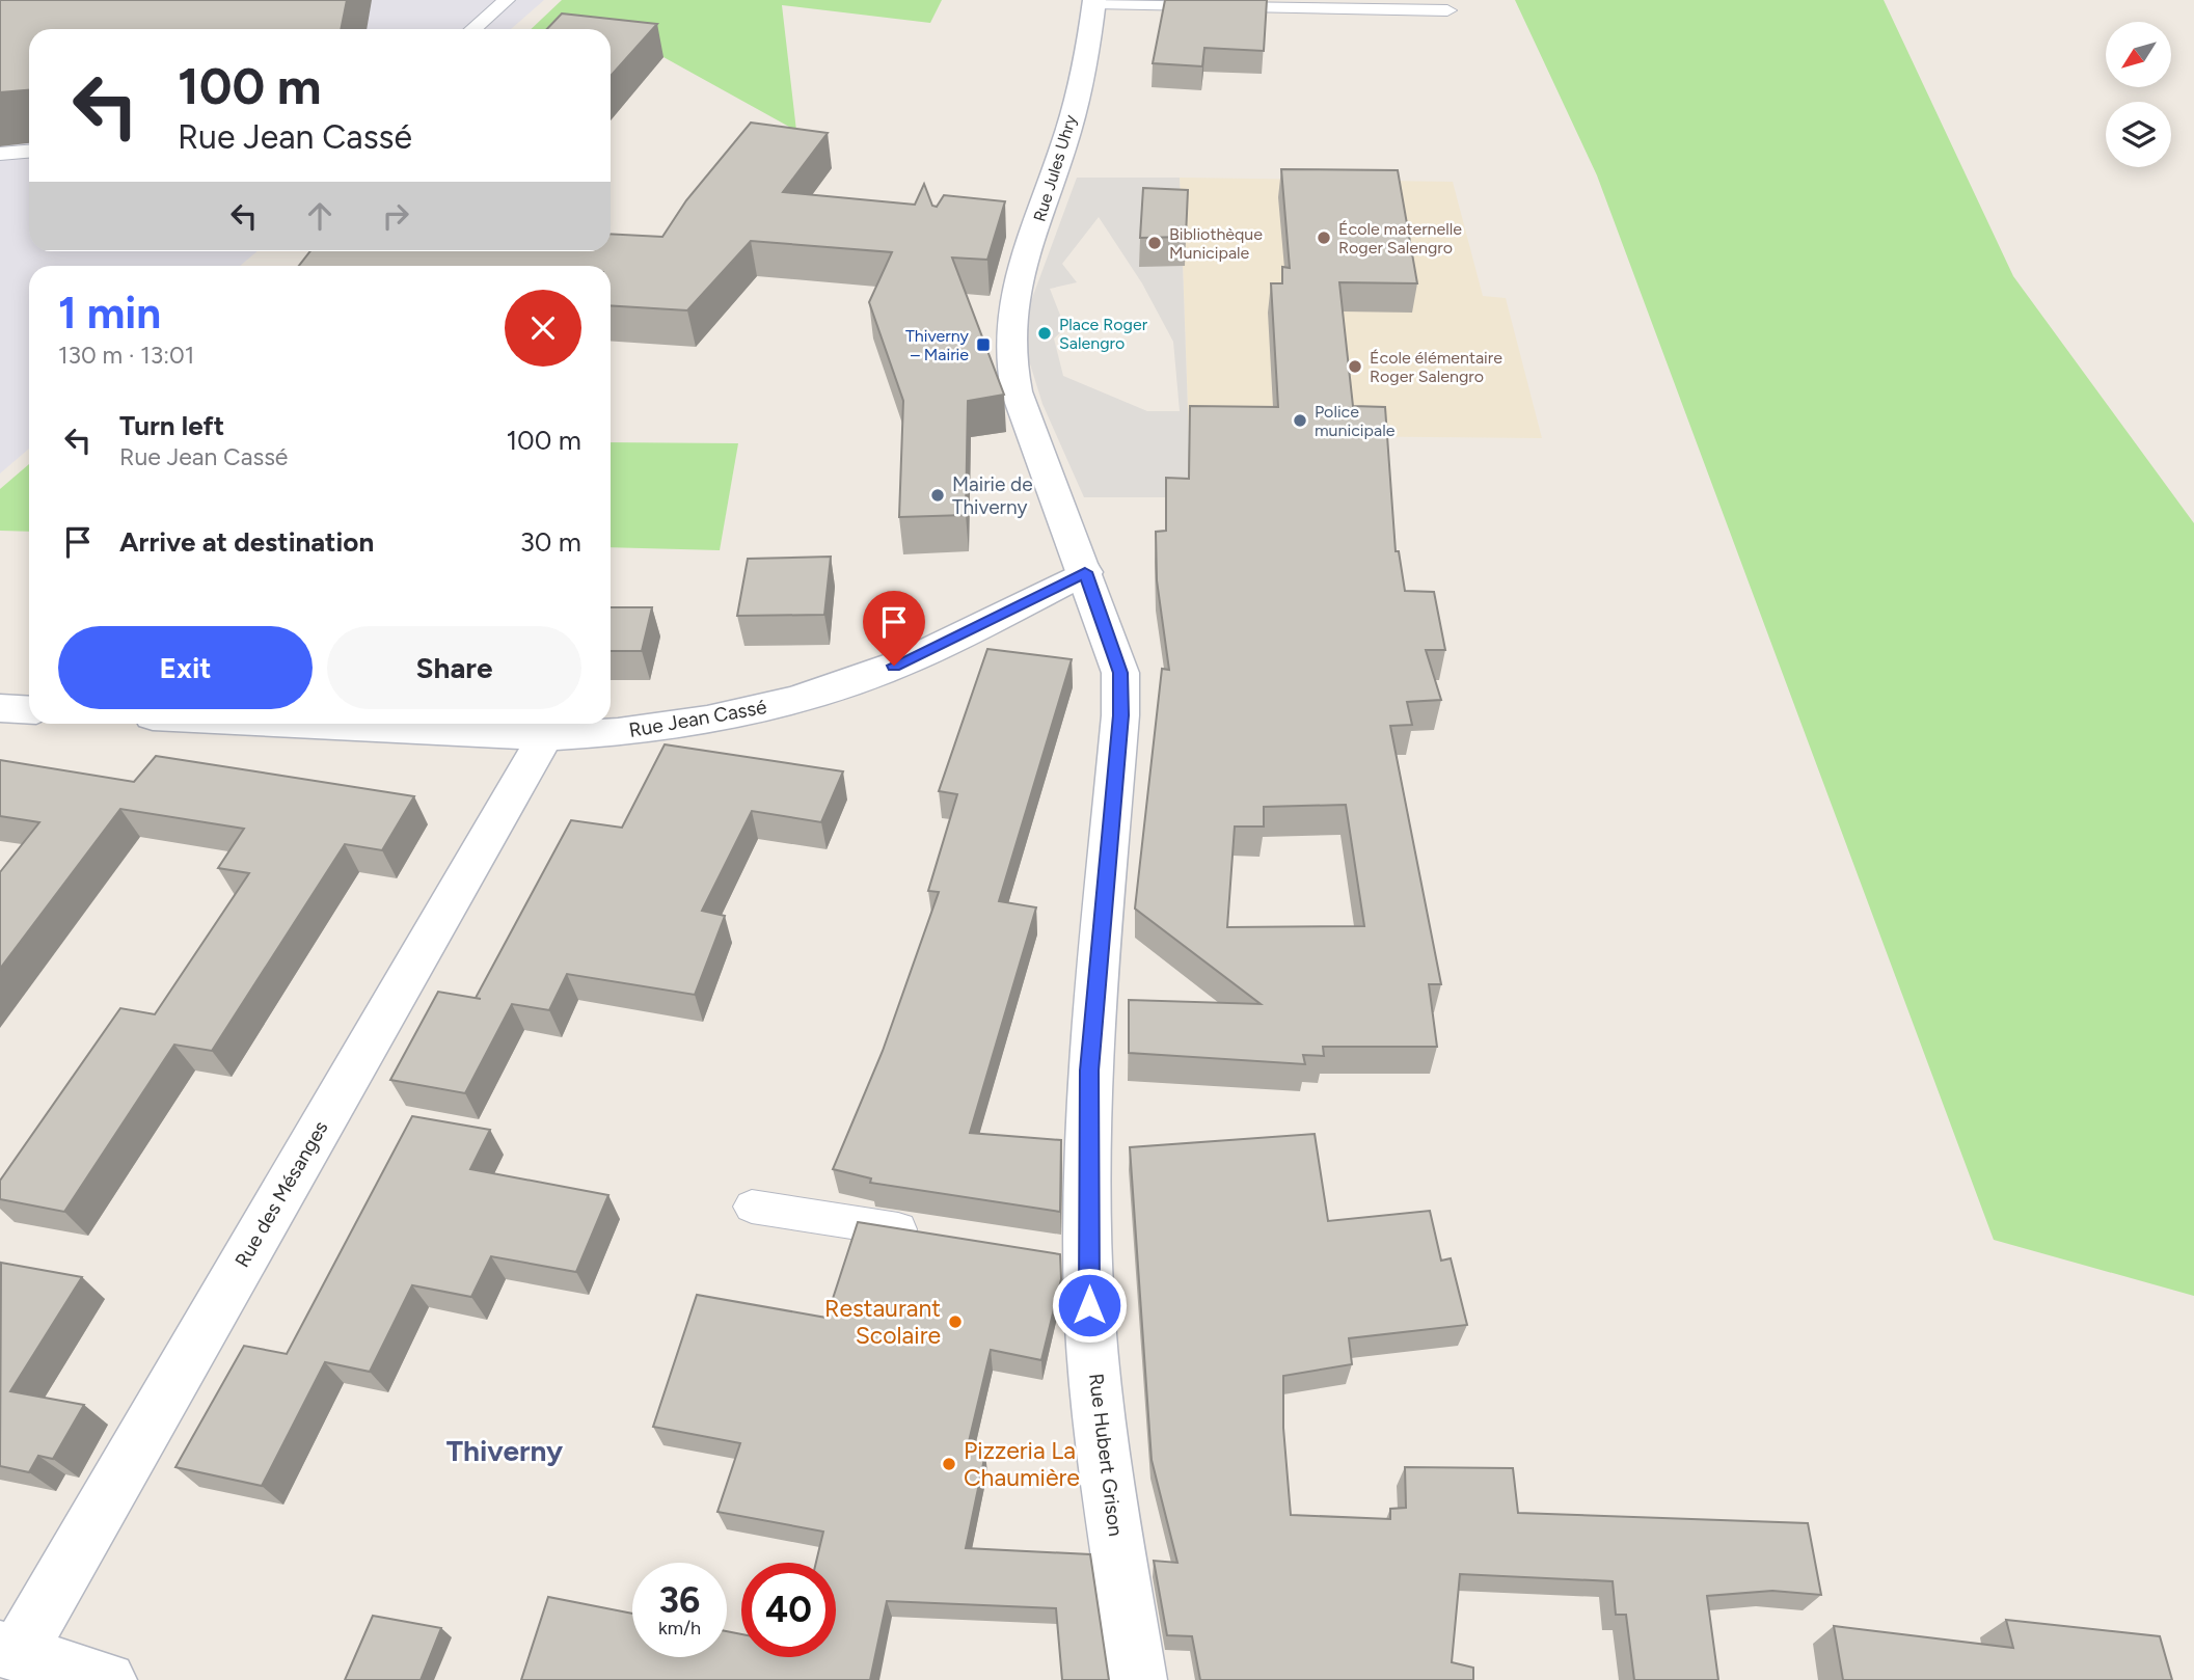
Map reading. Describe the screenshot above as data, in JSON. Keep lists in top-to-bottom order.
{
  "streets": {
    "street": [
      "Rue Jules Uhry",
      "Rue Jean Cassé",
      "Rue des Mésanges",
      "Rue Hubert Grison"
    ]
  },
  "crossings": [
    ["Rue Jules Uhry", "Rue Hubert Grison"],
    ["Rue Jean Cassé", "Rue des Mésanges"],
    ["Rue Jean Cassé", "Rue Hubert Grison"]
  ],
  "districts": ["Thiverny"],
  "places": {
    "other": [
      "École maternelle Roger Salengro",
      "Bibliothèque Municipale",
      "Place Roger Salengro",
      "École élémentaire Roger Salengro",
      "Police municipale",
      "Mairie de Thiverny",
      "Restaurant Scolaire",
      "Pizzeria La Chaumière"
    ],
    "transit": ["Thiverny – Mairie"]
  },
  "north": "bottom left",
  "page": {
    "turn": ["100 m", "Rue Jean Cassé"],
    "heading": ["1 min", "130 m · 13:01"],
    "list": [
      {
        "name": "Turn left",
        "note": "Rue Jean Cassé",
        "value": "100 m"
      },
      {
        "name": "Arrive at destination",
        "value": "30 m"
      }
    ],
    "buttons": ["Exit", "Share"],
    "speed": "36 km/h",
    "limit": "40"
  }
}
